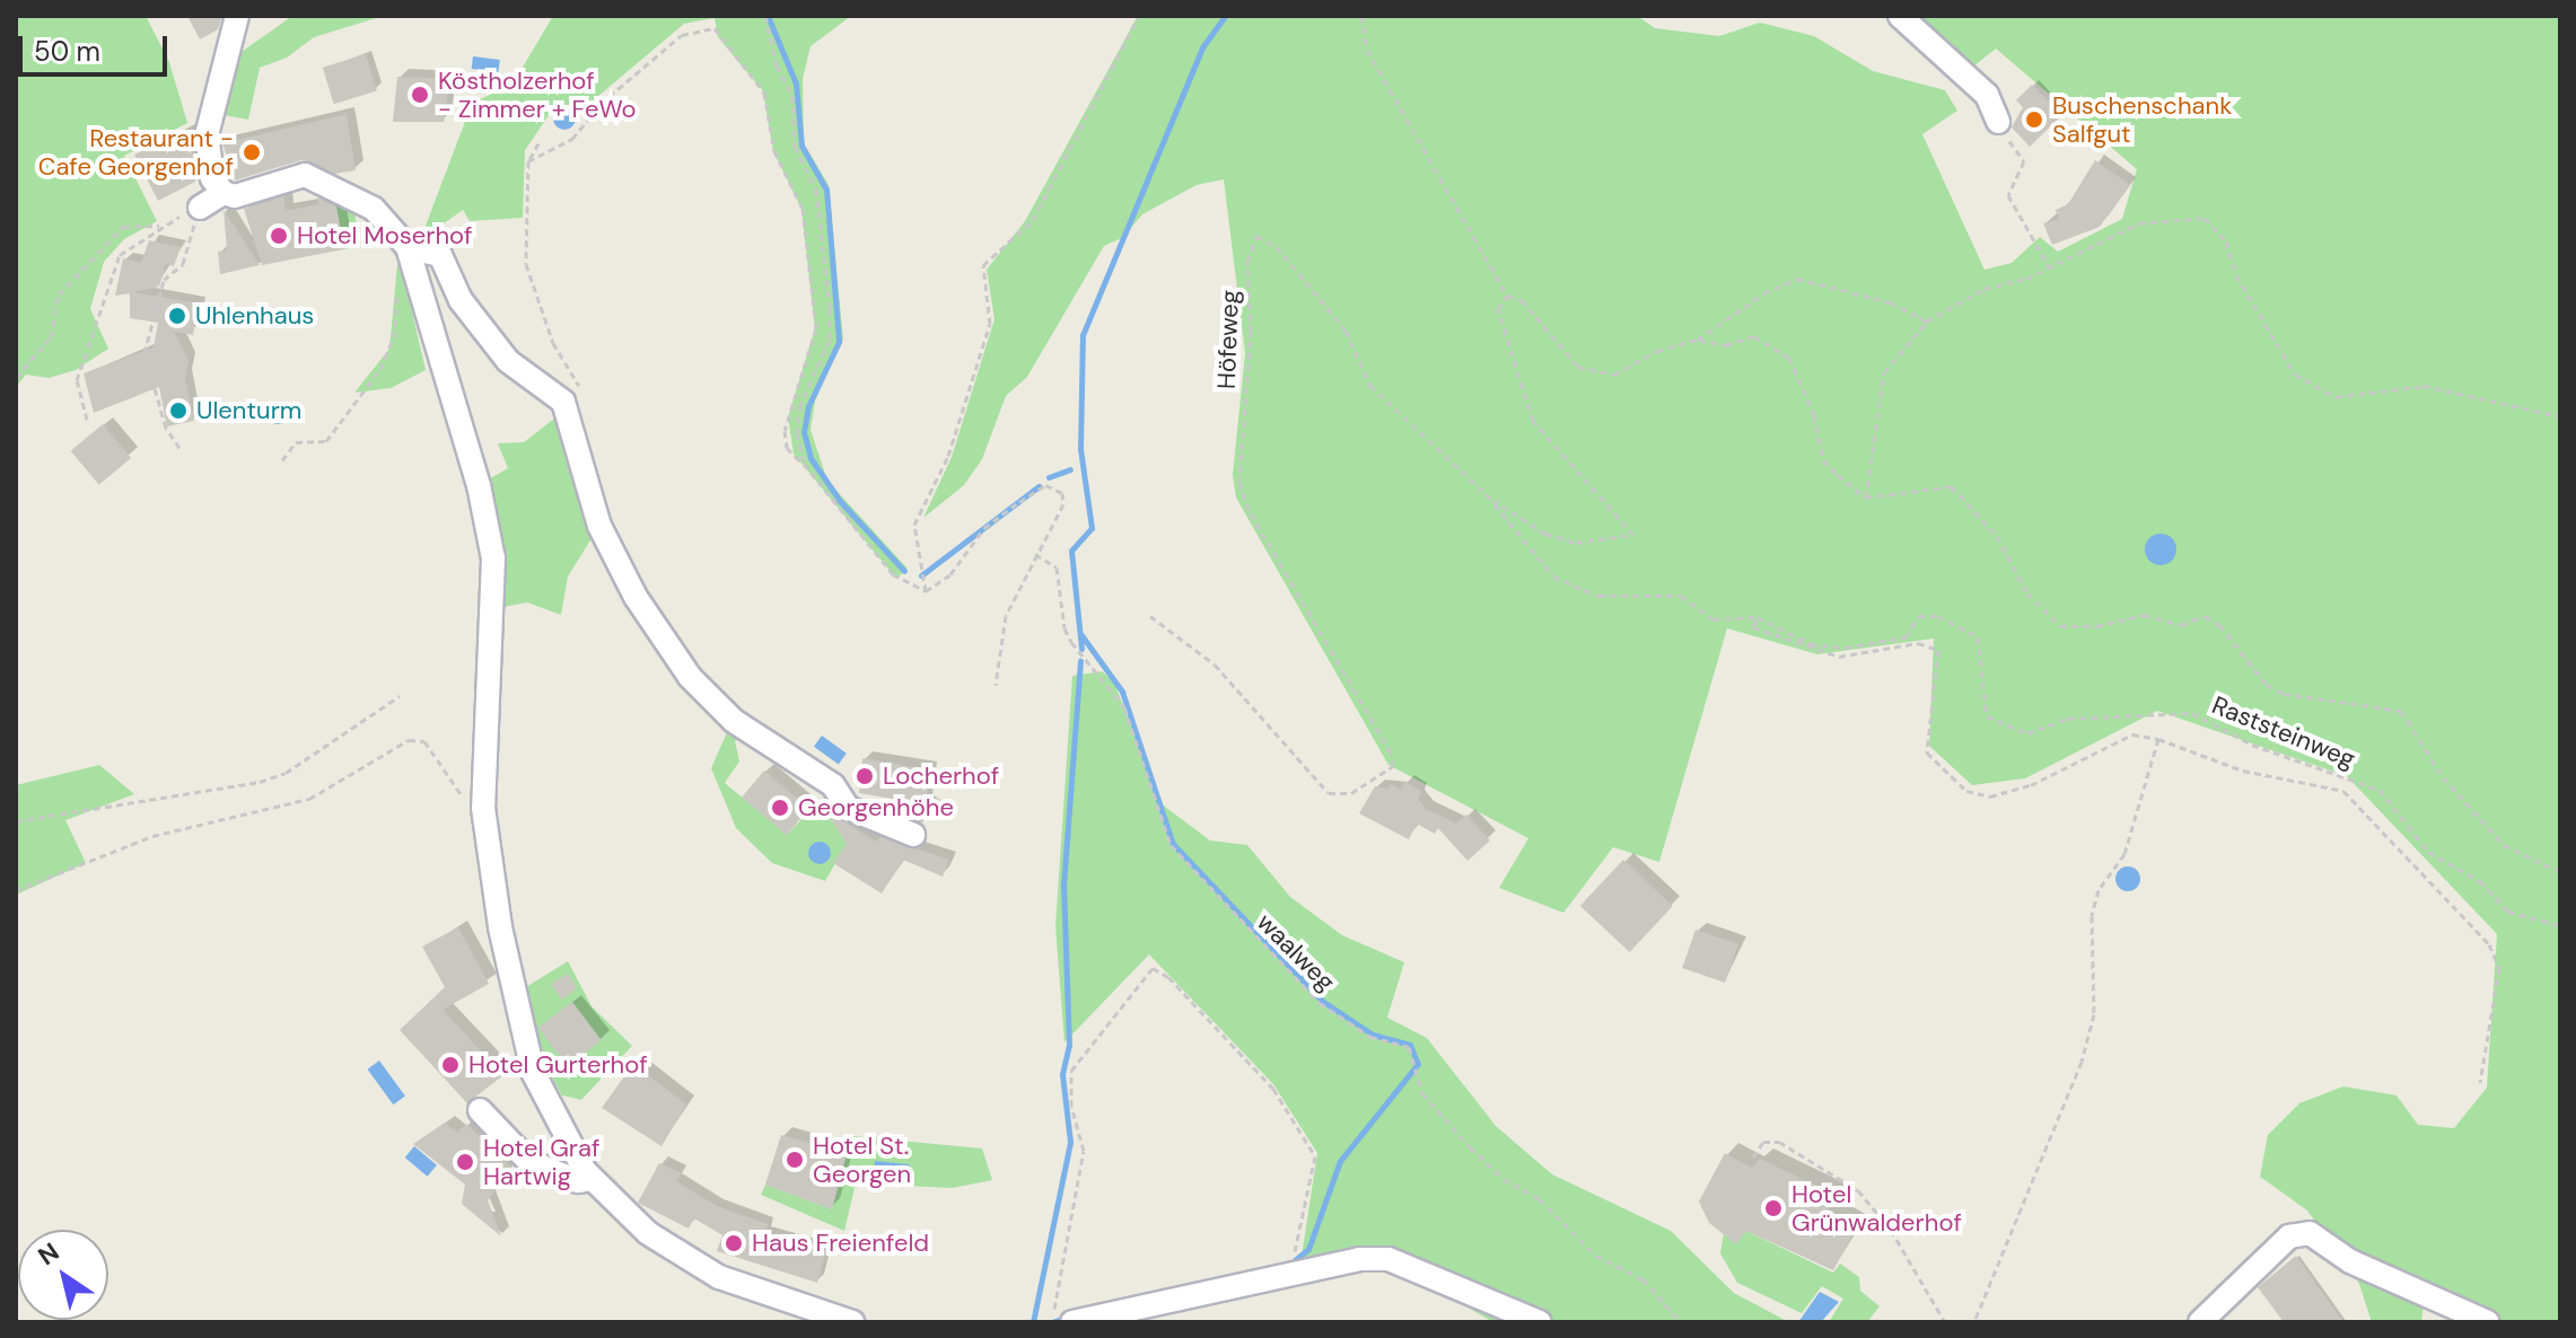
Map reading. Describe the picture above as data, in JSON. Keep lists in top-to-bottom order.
{
  "streets": {
    "path": ["Höfeweg", "Raststeinweg", "waalweg"]
  },
  "crossings": [
    ["Höfeweg", "Raststeinweg"]
  ],
  "places": [
    "Köstholzerhof - Zimmer + FeWo",
    "Buschenschank Salfgut",
    "Restaurant - Cafe Georgenhof",
    "Hotel Moserhof",
    "Uhlenhaus",
    "Ulenturm",
    "Locherhof",
    "Georgenhöhe",
    "Hotel Gurterhof",
    "Hotel St. Georgen",
    "Hotel Graf Hartwig",
    "Hotel Grünwalderhof",
    "Haus Freienfeld"
  ],
  "scale_bar": "50 m",
  "north": "top left"
}
